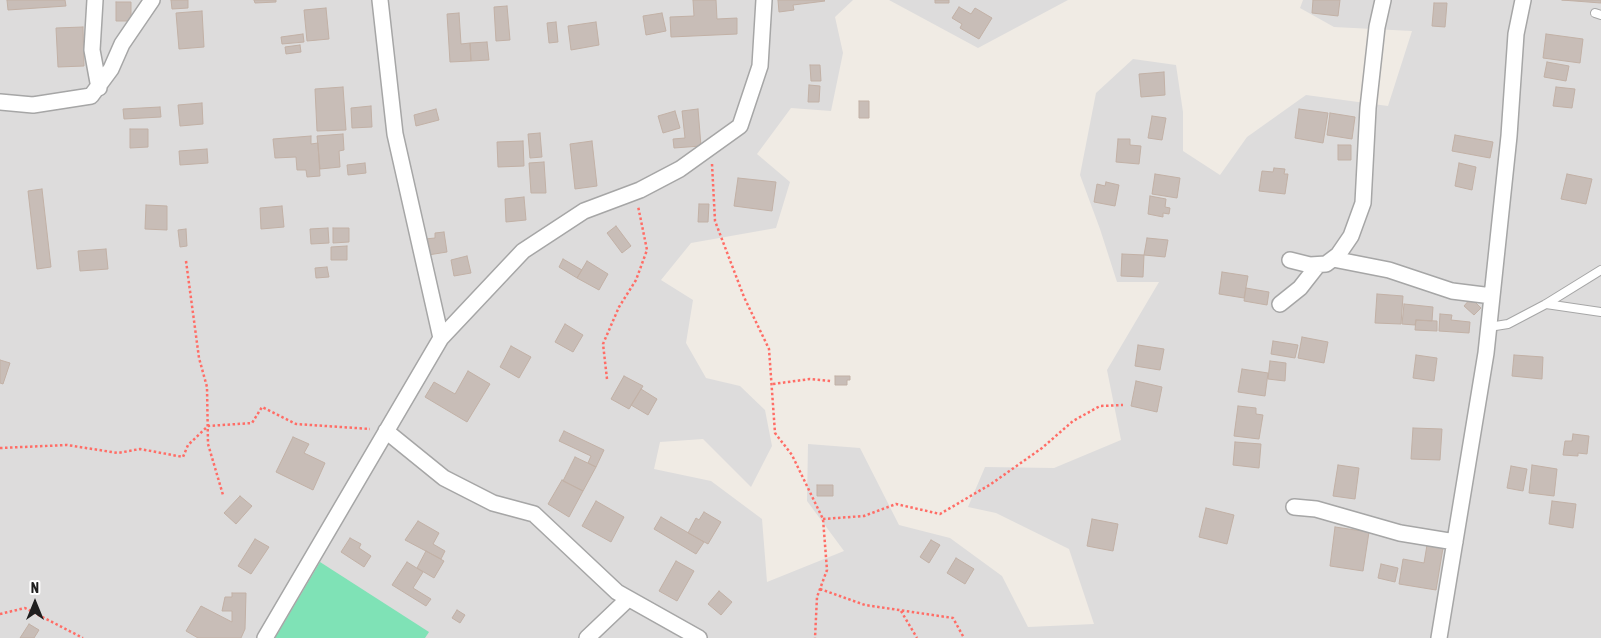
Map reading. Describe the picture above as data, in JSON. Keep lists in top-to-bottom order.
{
  "north": "top"
}
